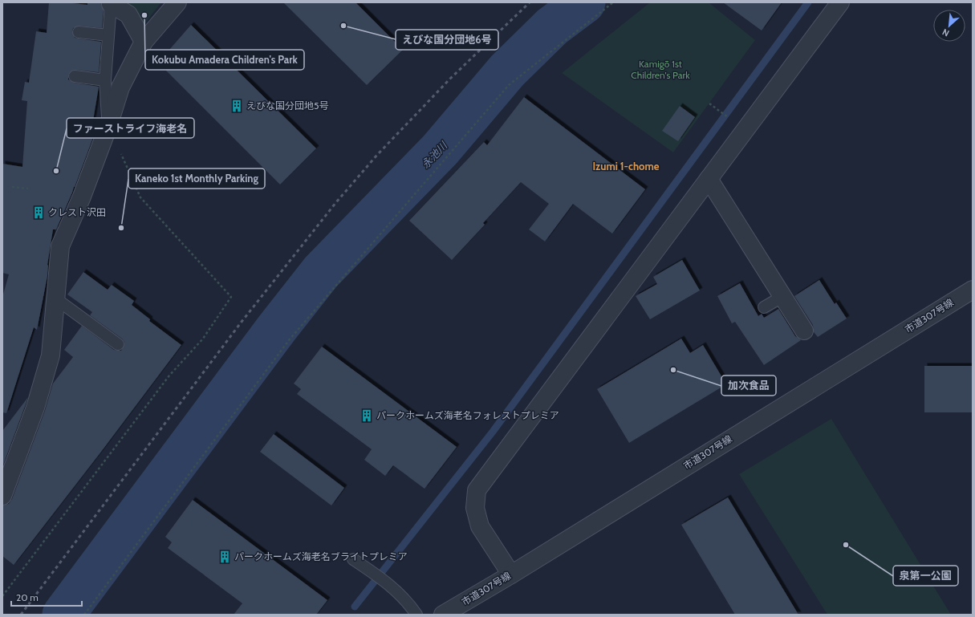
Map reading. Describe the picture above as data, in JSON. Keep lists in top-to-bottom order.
{
  "streets": {
    "street": ["市道307号線"]
  },
  "districts": ["Izumi 1-chome"],
  "water": ["永池川"],
  "parks": ["Kamigō 1st Children's Park"],
  "places": {
    "other": [
      "Kokubu Amadera Children's Park",
      "えびな国分団地6号",
      "ファーストライフ海老名",
      "Kaneko 1st Monthly Parking",
      "加次食品",
      "泉第一公園"
    ],
    "building": [
      "えびな国分団地5号",
      "クレスト沢田",
      "パークホームズ海老名フォレストプレミア",
      "パークホームズ海老名ブライトプレミア"
    ]
  },
  "scale_bar": "20 m",
  "north": "bottom left"
}
